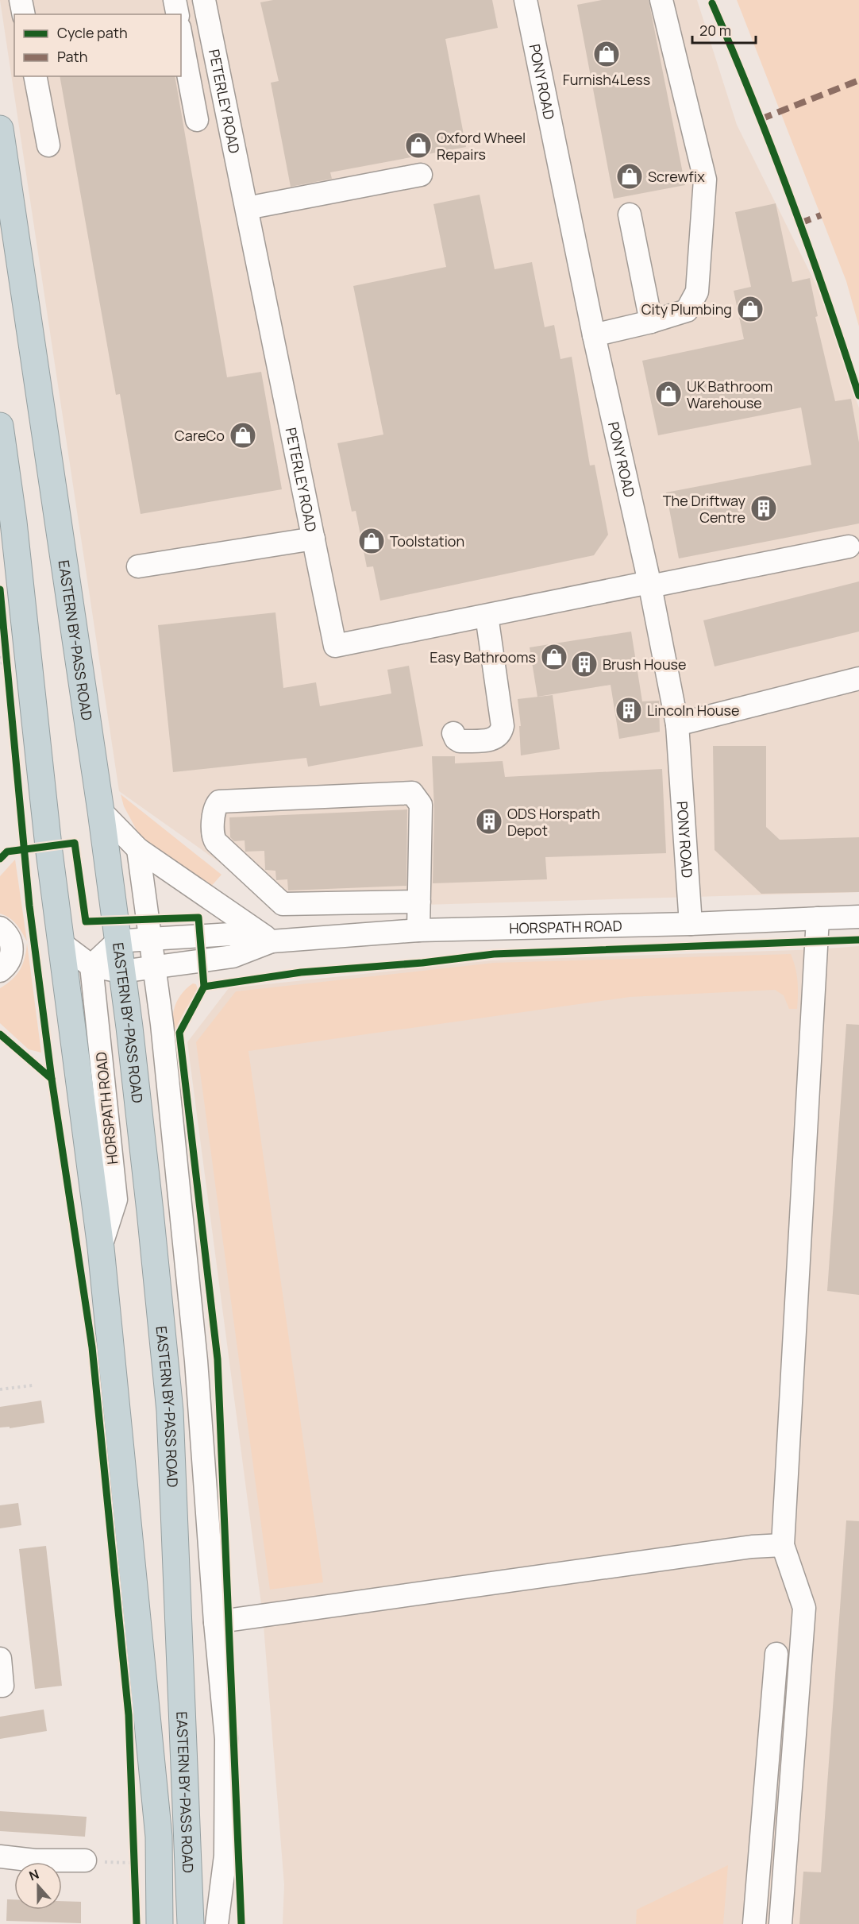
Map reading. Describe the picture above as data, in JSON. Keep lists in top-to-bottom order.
{
  "streets": {
    "highway": ["EASTERN BY-PASS ROAD"],
    "street": ["PONY ROAD", "PETERLEY ROAD", "HORSPATH ROAD"]
  },
  "crossings": [
    ["PONY ROAD", "PETERLEY ROAD"],
    ["PONY ROAD", "HORSPATH ROAD"],
    ["EASTERN BY-PASS ROAD", "HORSPATH ROAD"]
  ],
  "places": {
    "shop": [
      "Furnish4Less",
      "Oxford Wheel Repairs",
      "Screwfix",
      "City Plumbing",
      "UK Bathroom Warehouse",
      "CareCo",
      "Toolstation",
      "Easy Bathrooms"
    ],
    "building": [
      "The Driftway Centre",
      "Brush House",
      "Lincoln House",
      "ODS Horspath Depot"
    ]
  },
  "legend": ["Cycle path", "Path"],
  "scale_bar": "20 m",
  "north": "top"
}
